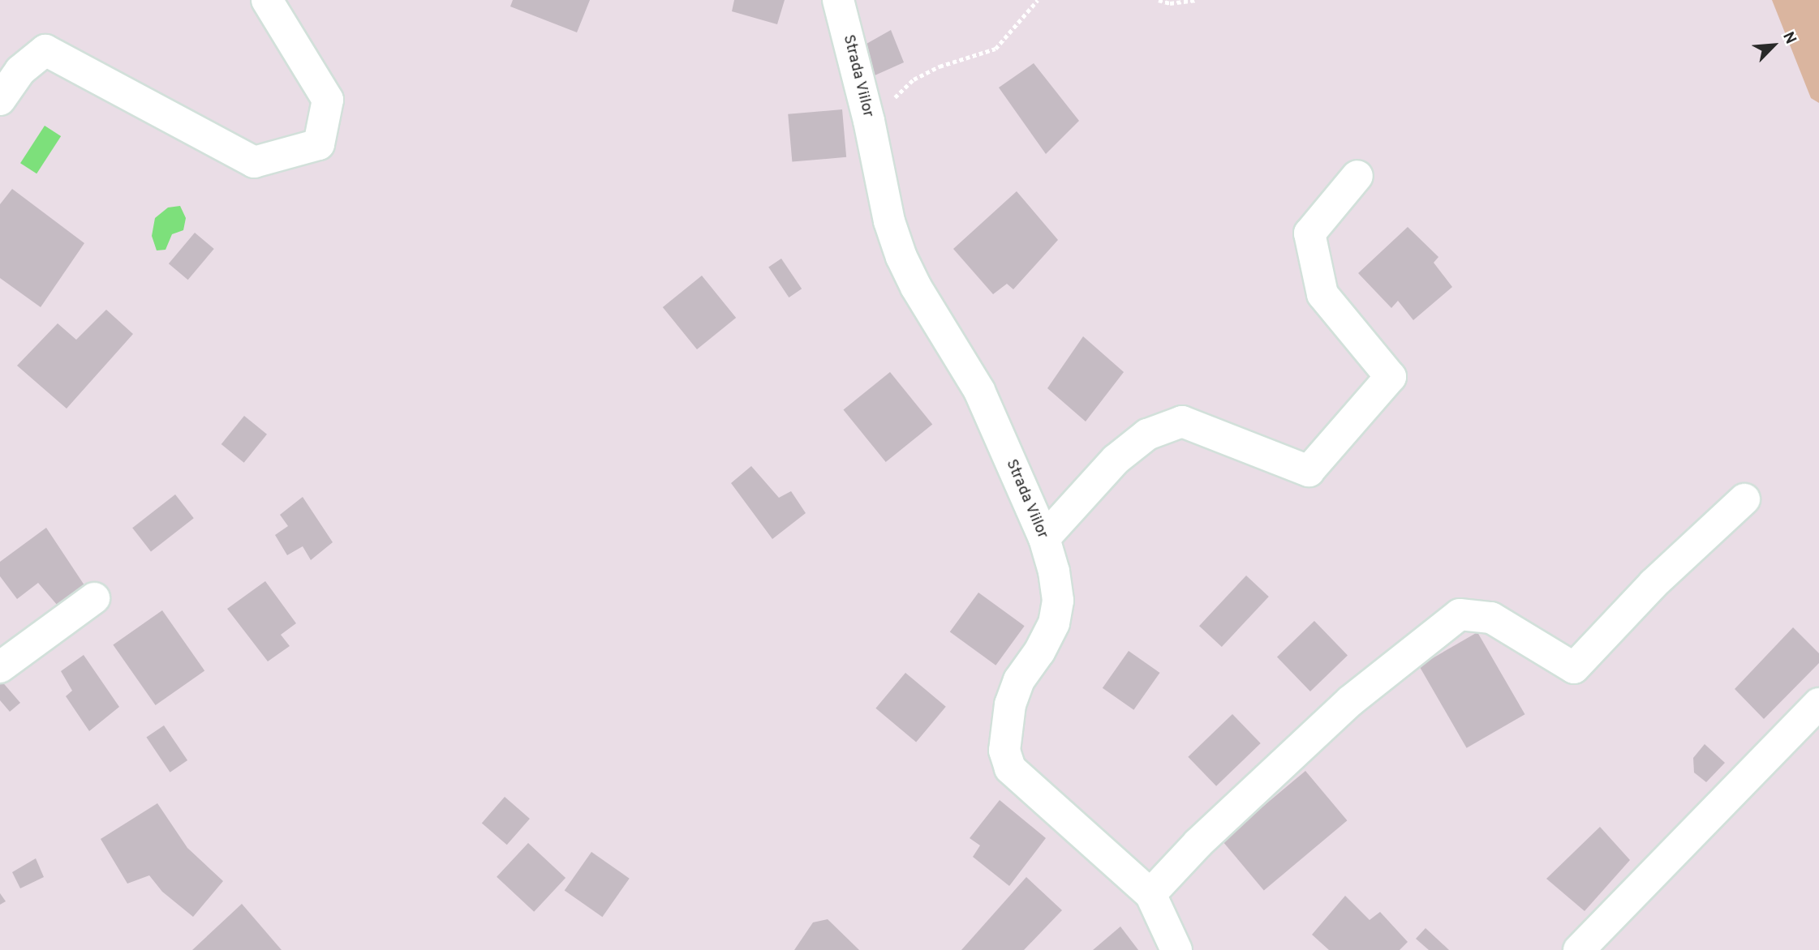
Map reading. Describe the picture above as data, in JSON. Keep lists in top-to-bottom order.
{
  "streets": {
    "street": ["Strada Viilor"]
  },
  "north": "top right"
}
